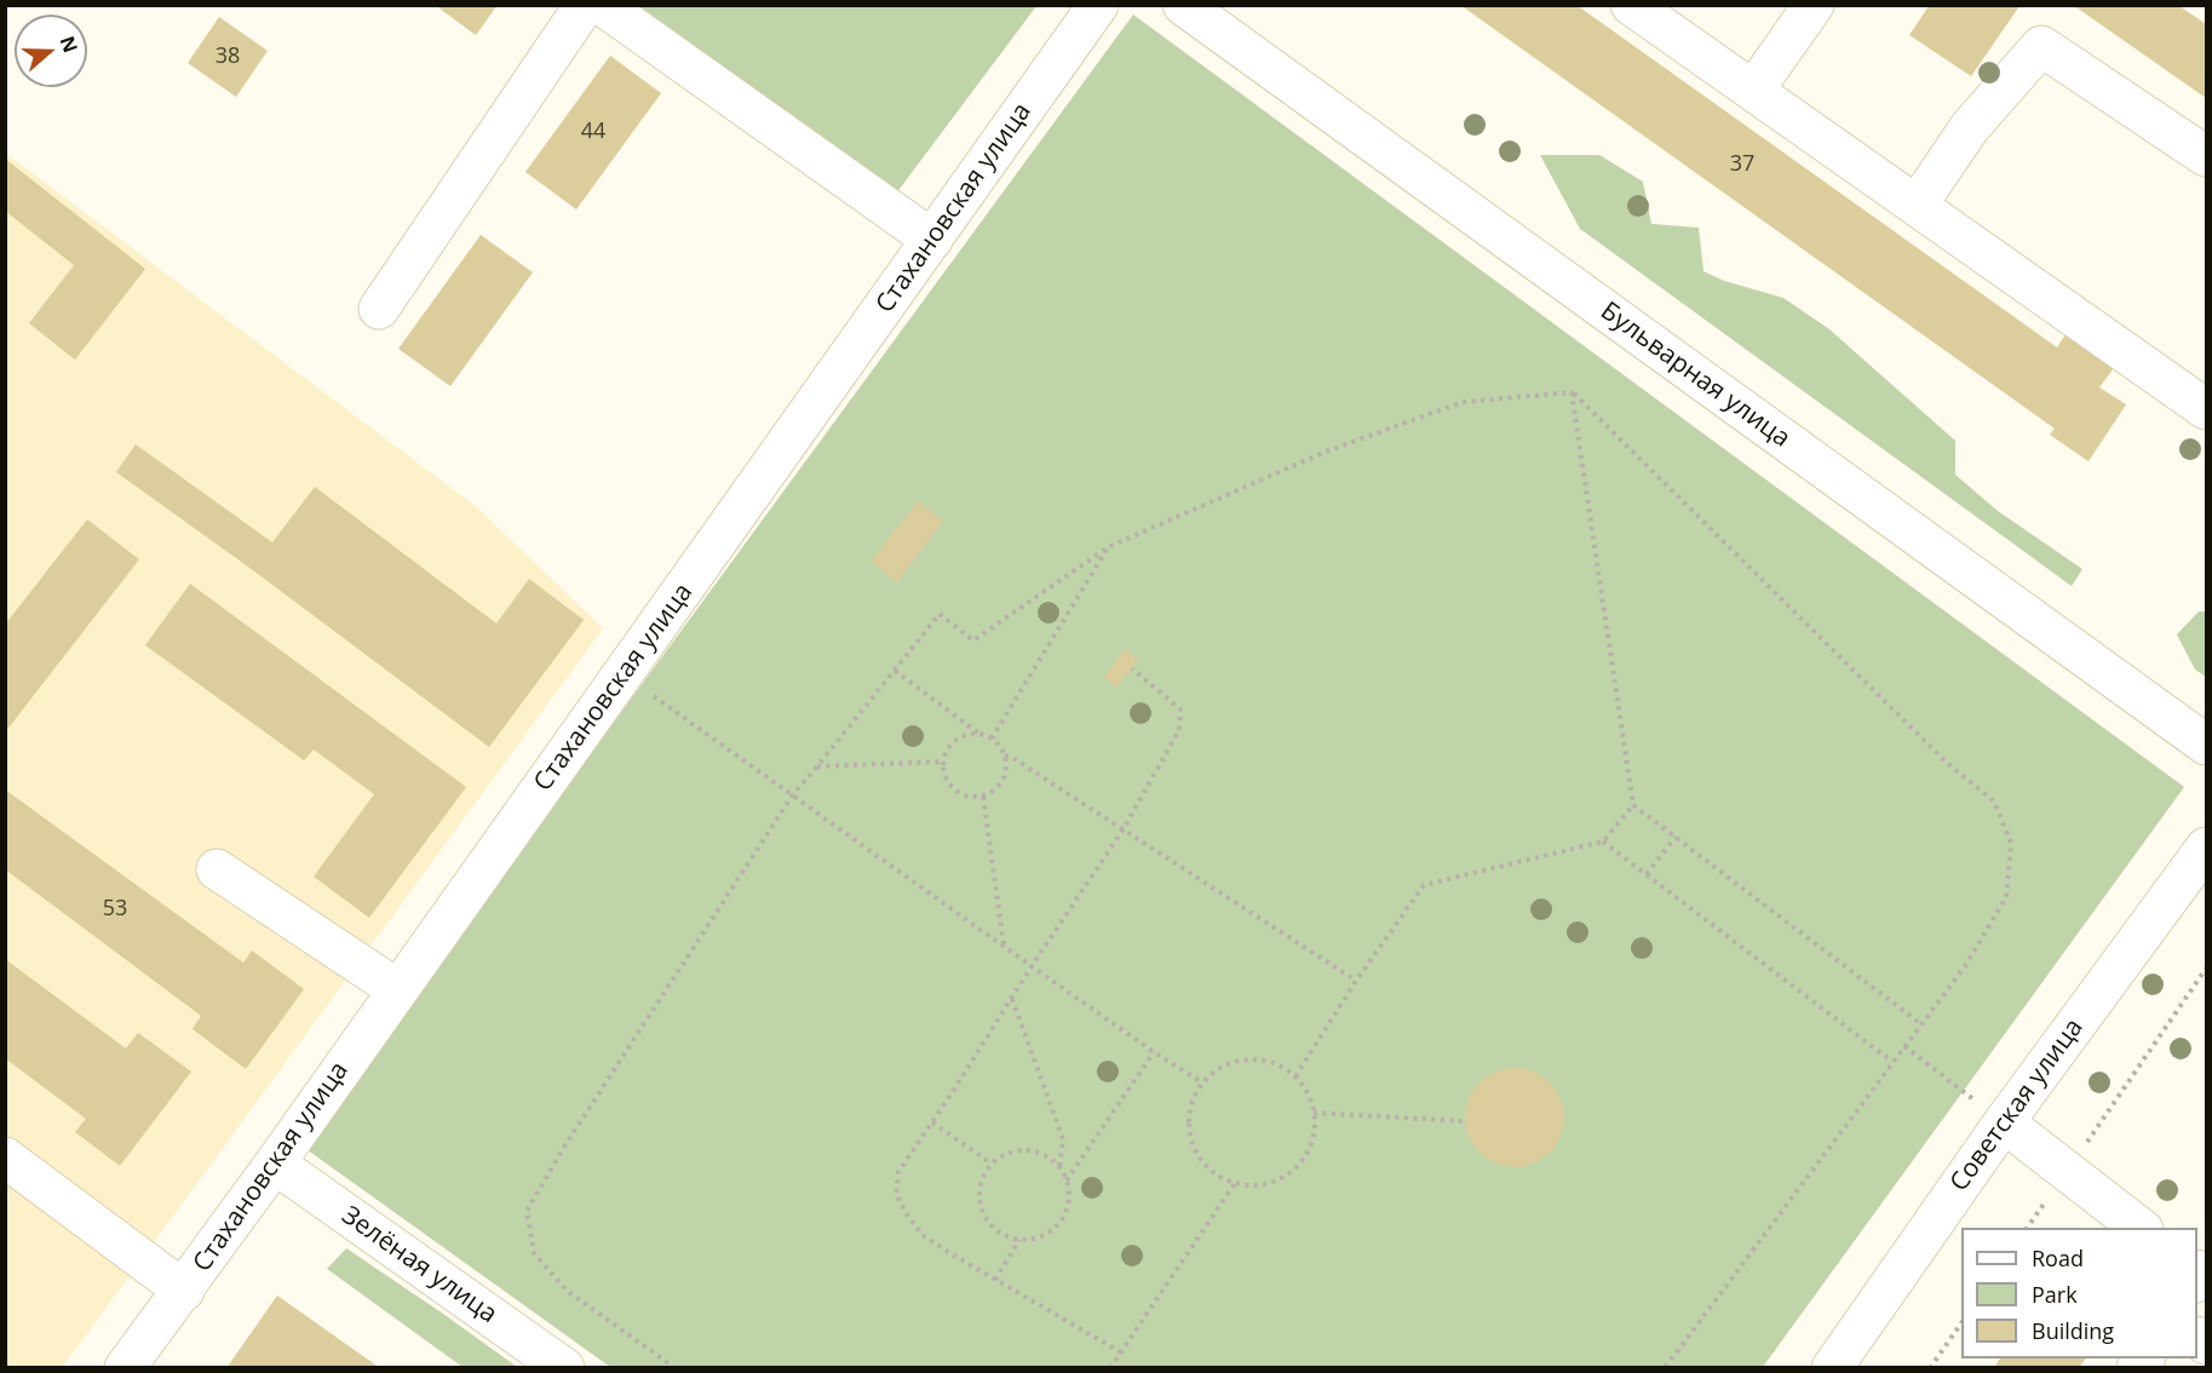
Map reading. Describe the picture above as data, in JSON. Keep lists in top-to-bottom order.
{
  "streets": {
    "street": [
      "Стахановская улица",
      "Бульварная улица",
      "Советская улица",
      "Зелёная улица"
    ]
  },
  "crossings": [
    ["Стахановская улица", "Зелёная улица"]
  ],
  "house_numbers": [
    "38",
    "44",
    "37",
    "53"
  ],
  "legend": ["Road", "Park", "Building"],
  "north": "right"
}
